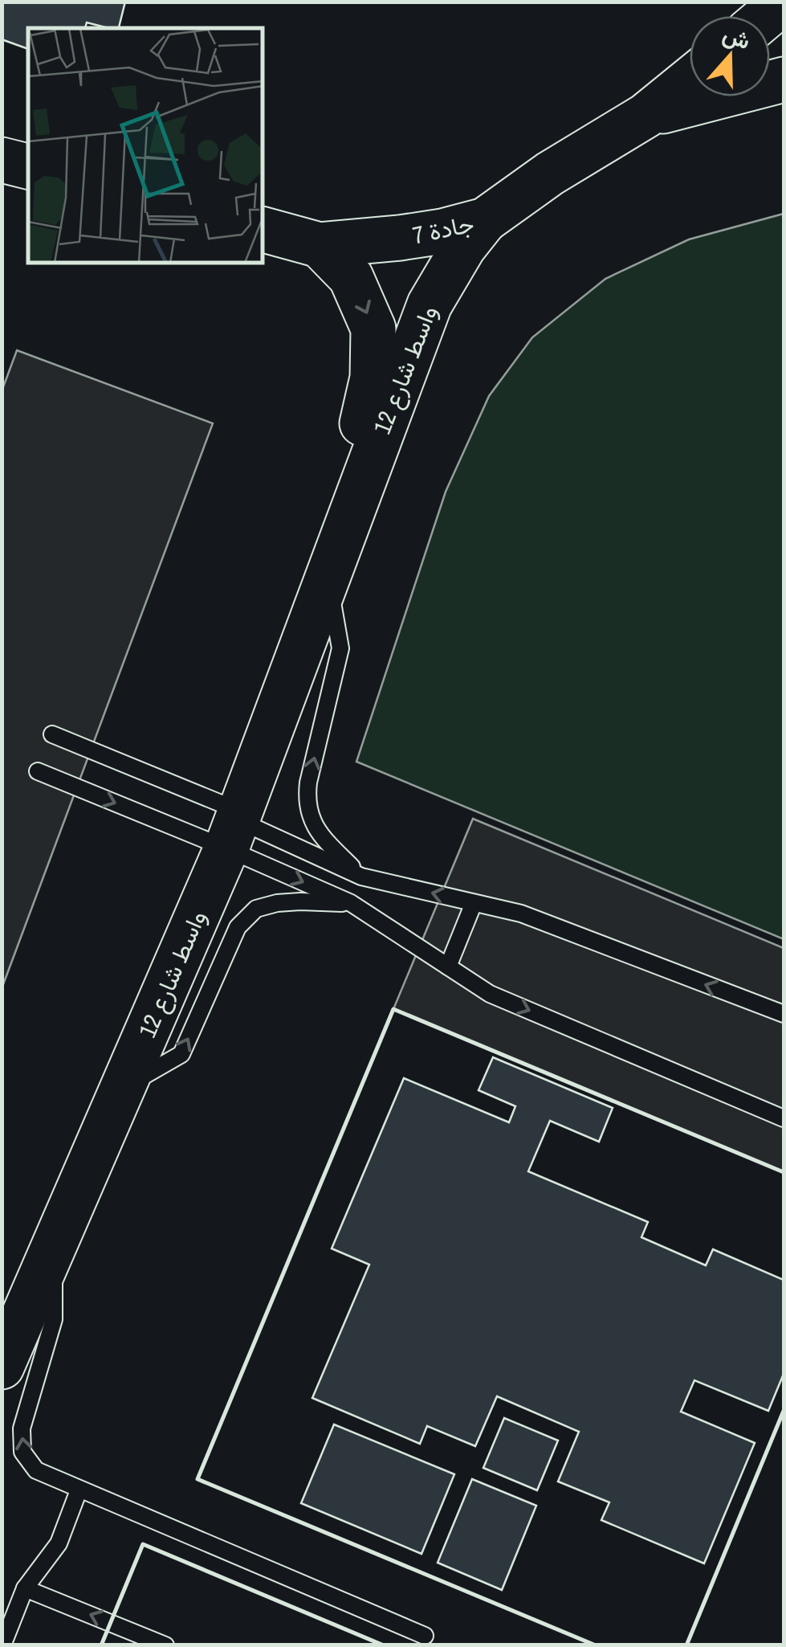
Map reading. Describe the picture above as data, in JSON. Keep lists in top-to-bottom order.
{
  "streets": {
    "main road": ["جادة 7", "واسط شارع 12"]
  },
  "crossings": [
    ["جادة 7", "واسط شارع 12"]
  ],
  "north": "top"
}
